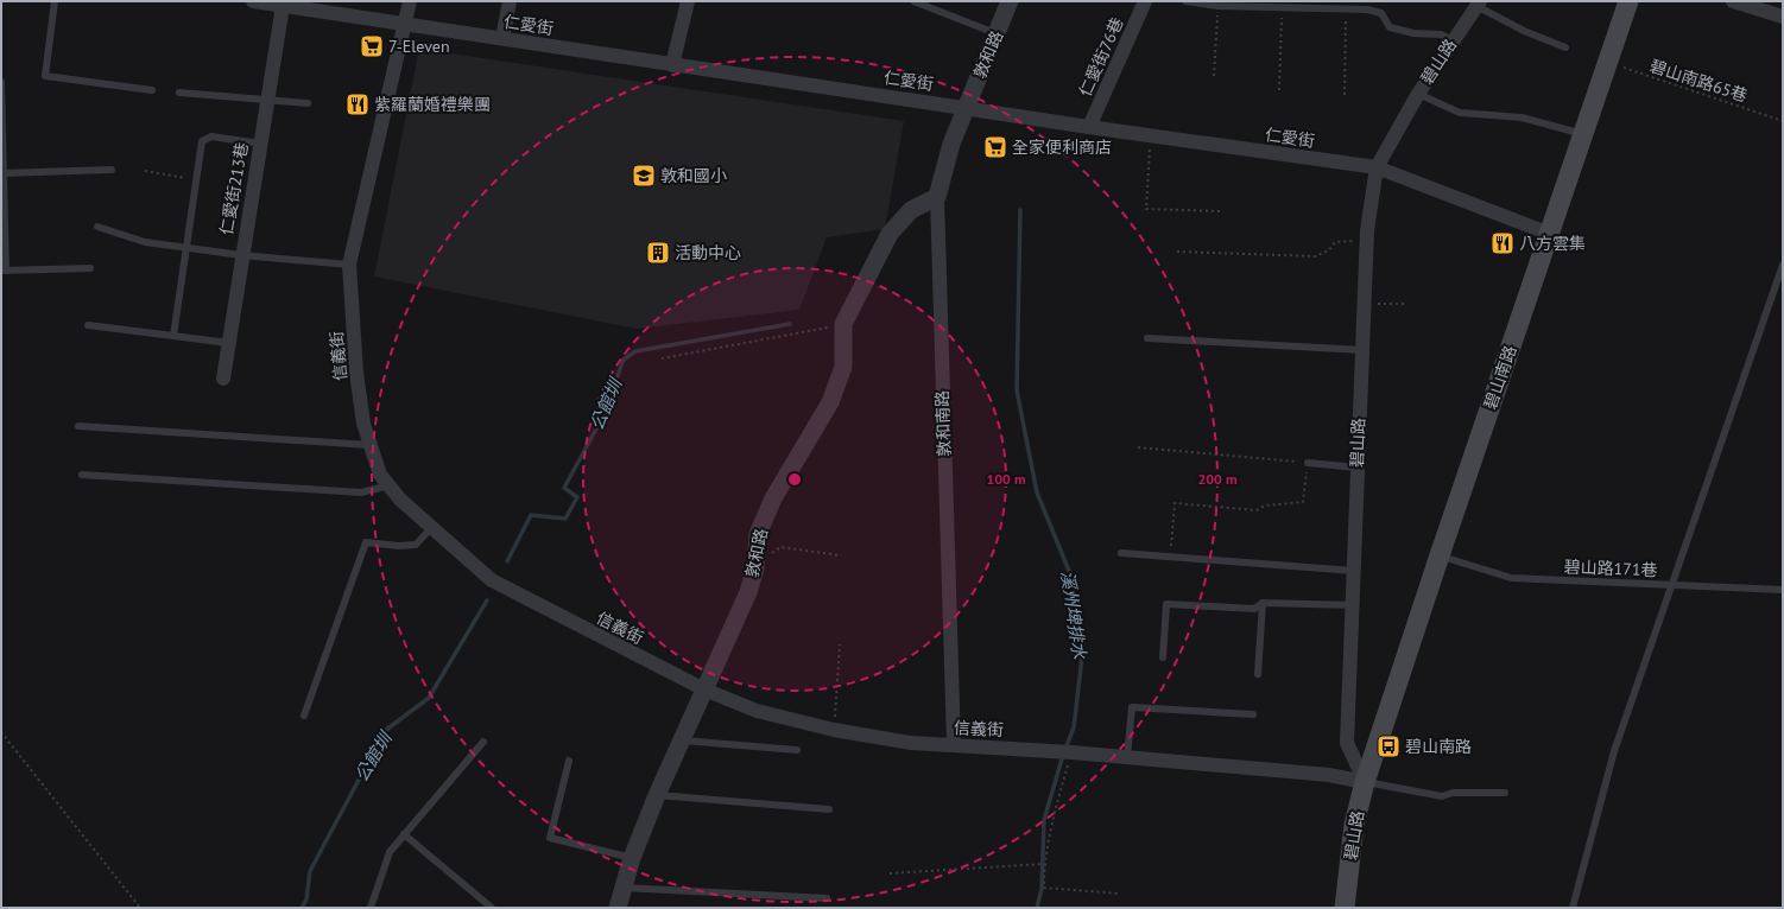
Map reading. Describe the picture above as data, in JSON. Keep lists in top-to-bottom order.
{
  "streets": {
    "main road": ["碧山路", "碧山南路"],
    "street": [
      "仁愛街",
      "敦和路",
      "仁愛街76巷",
      "仁愛街213巷",
      "信義街",
      "敦和南路"
    ],
    "lane": ["碧山路171巷"],
    "path": ["碧山南路65巷"]
  },
  "crossings": [
    ["仁愛街", "敦和路"],
    ["仁愛街", "仁愛街76巷"],
    ["仁愛街", "碧山路"],
    ["仁愛街", "仁愛街213巷"],
    ["仁愛街", "信義街"],
    ["仁愛街", "碧山南路"],
    ["仁愛街", "敦和南路"],
    ["敦和路", "信義街"],
    ["敦和路", "敦和南路"],
    ["碧山路", "信義街"],
    ["碧山路", "碧山南路"],
    ["碧山南路65巷", "碧山南路"],
    ["信義街", "碧山南路"],
    ["信義街", "敦和南路"],
    ["碧山南路", "碧山路171巷"]
  ],
  "water": ["公館圳", "溪州埤排水"],
  "places": {
    "supermarket": ["7-Eleven", "全家便利商店"],
    "restaurant": ["紫羅蘭婚禮樂團", "八方雲集"],
    "school or university": ["敦和國小"],
    "building": ["活動中心"],
    "bus stop": ["碧山南路"]
  },
  "rings": ["100 m", "200 m"]
}
